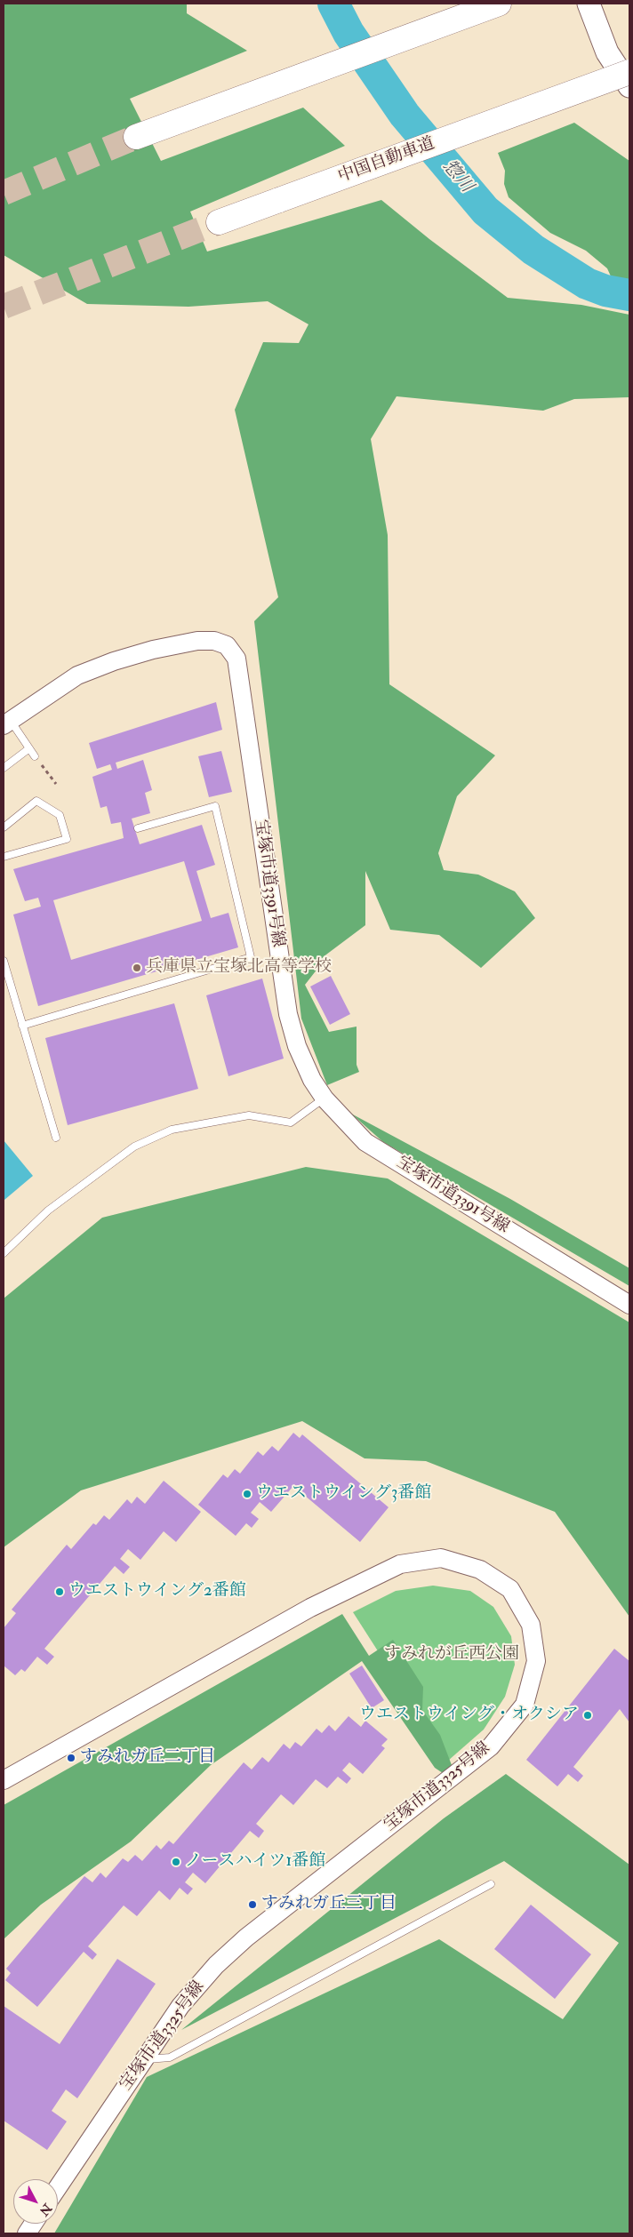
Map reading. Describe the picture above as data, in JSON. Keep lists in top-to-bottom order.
{
  "streets": {
    "highway": ["中国自動車道"],
    "street": ["宝塚市道3391号線", "宝塚市道3325号線"]
  },
  "water": ["惣川"],
  "parks": ["すみれが丘西公園"],
  "places": [
    "兵庫県立宝塚北高等学校",
    "ウエストウイング3番館",
    "ウエストウイング2番館",
    "ウエストウイング・オクシア",
    "すみれガ丘二丁目",
    "ノースハイツ1番館",
    "すみれガ丘三丁目"
  ],
  "north": "bottom right"
}
